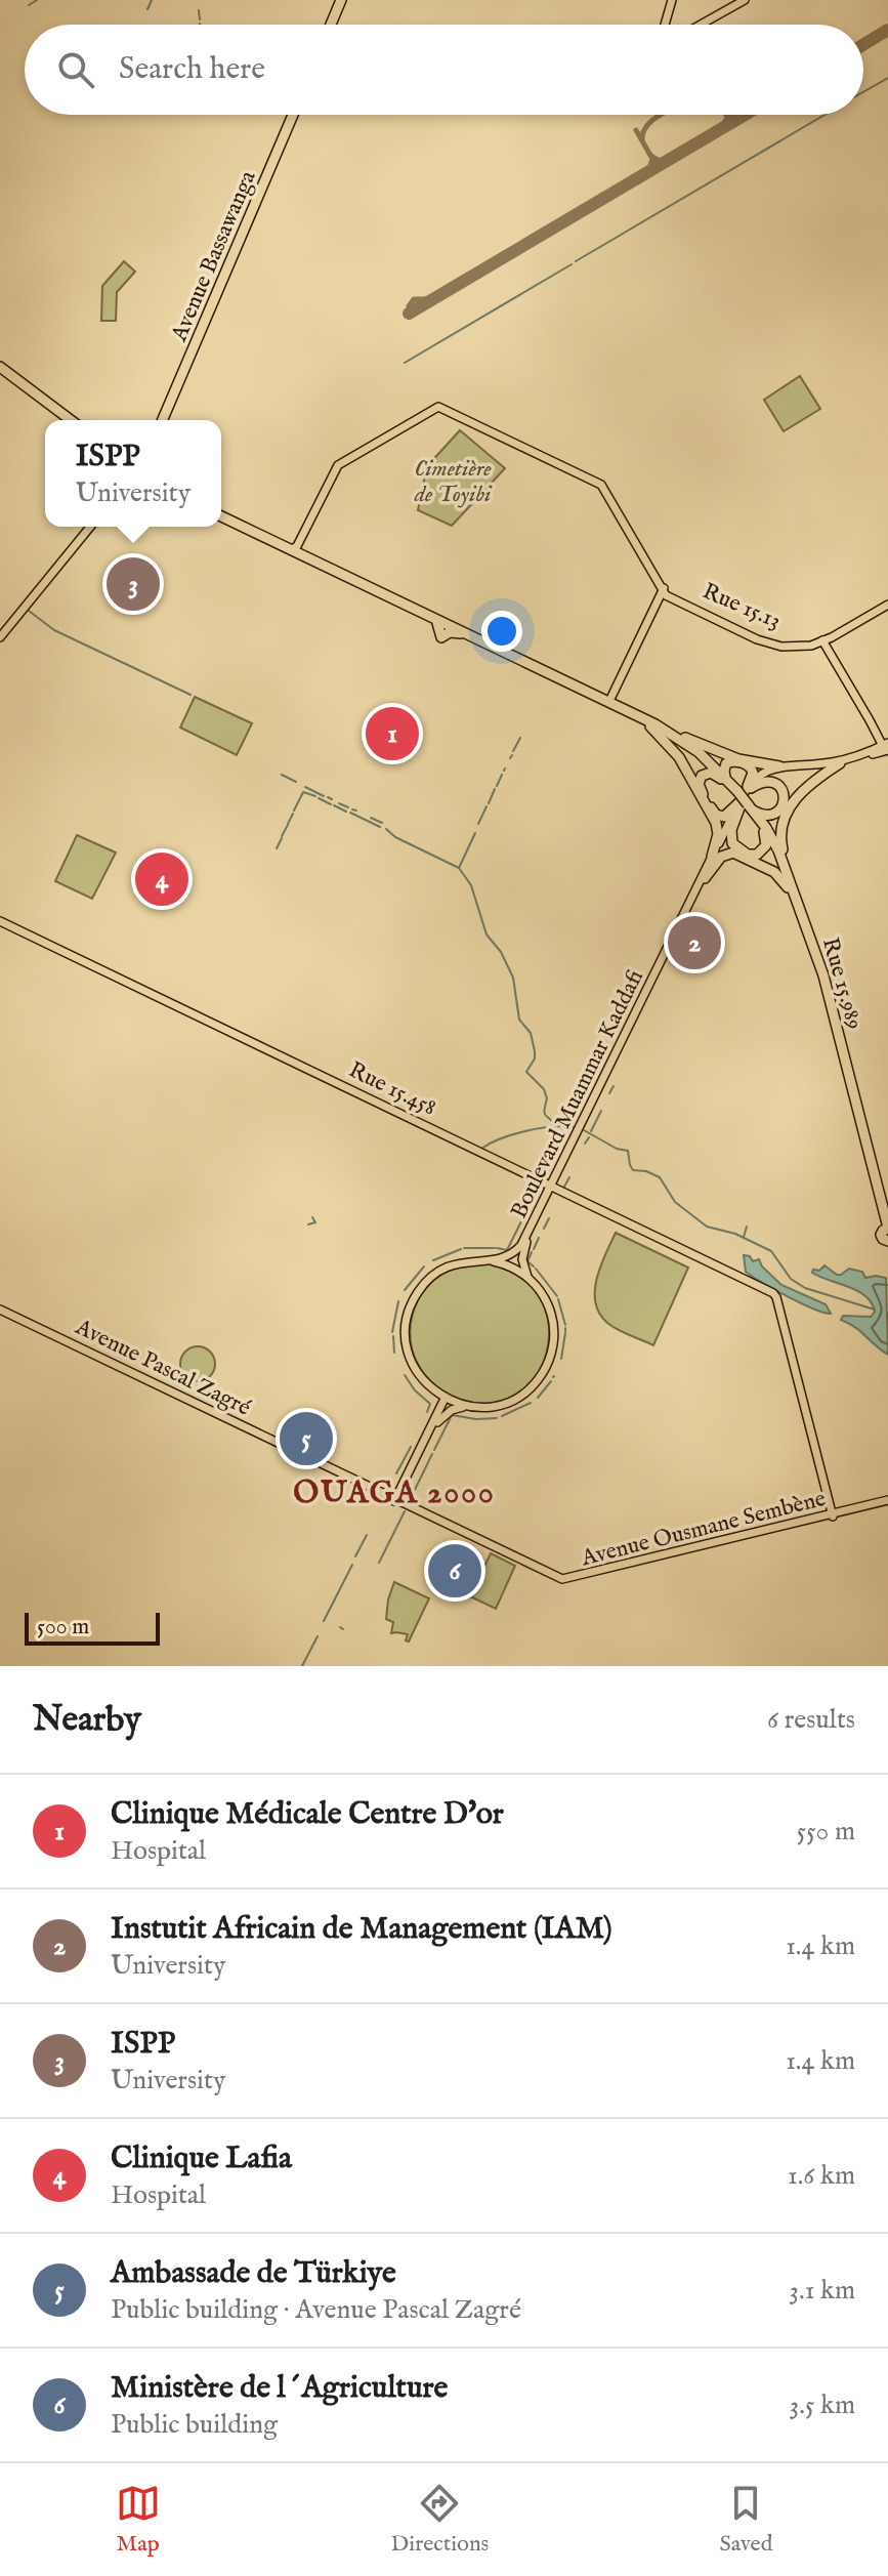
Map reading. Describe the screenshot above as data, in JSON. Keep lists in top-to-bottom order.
{
  "streets": {
    "highway": ["Avenue Bassawanga", "Rue 15.989"],
    "main road": [
      "Rue 15.13",
      "Rue 15.458",
      "Boulevard Muammar Kaddafi",
      "Avenue Pascal Zagré",
      "Avenue Ousmane Sembène"
    ]
  },
  "crossings": [
    ["Rue 15.458", "Boulevard Muammar Kaddafi"],
    ["Rue 15.458", "Avenue Ousmane Sembène"],
    ["Avenue Pascal Zagré", "Avenue Ousmane Sembène"]
  ],
  "districts": ["OUAGA 2000"],
  "parks": ["Cimetière de Toyibi"],
  "scale_bar": "500 m",
  "page": {
    "search": "Search here",
    "popup": ["ISPP", "University"],
    "pins": [
      "3",
      "1",
      "4",
      "2",
      "5",
      "6"
    ],
    "scale": "500 m",
    "heading": ["Nearby", "6 results"],
    "list": [
      {
        "mark": "1",
        "name": "Clinique Médicale Centre D'or",
        "note": "Hospital",
        "value": "550 m"
      },
      {
        "mark": "2",
        "name": "Instutit Africain de Management (IAM)",
        "note": "University",
        "value": "1.4 km"
      },
      {
        "mark": "3",
        "name": "ISPP",
        "note": "University",
        "value": "1.4 km"
      },
      {
        "mark": "4",
        "name": "Clinique Lafia",
        "note": "Hospital",
        "value": "1.6 km"
      },
      {
        "mark": "5",
        "name": "Ambassade de Türkiye",
        "note": "Public building · Avenue Pascal Zagré",
        "value": "3.1 km"
      },
      {
        "mark": "6",
        "name": "Ministère de l´Agriculture",
        "note": "Public building",
        "value": "3.5 km"
      }
    ],
    "nav": ["Map", "Directions", "Saved"]
  }
}
